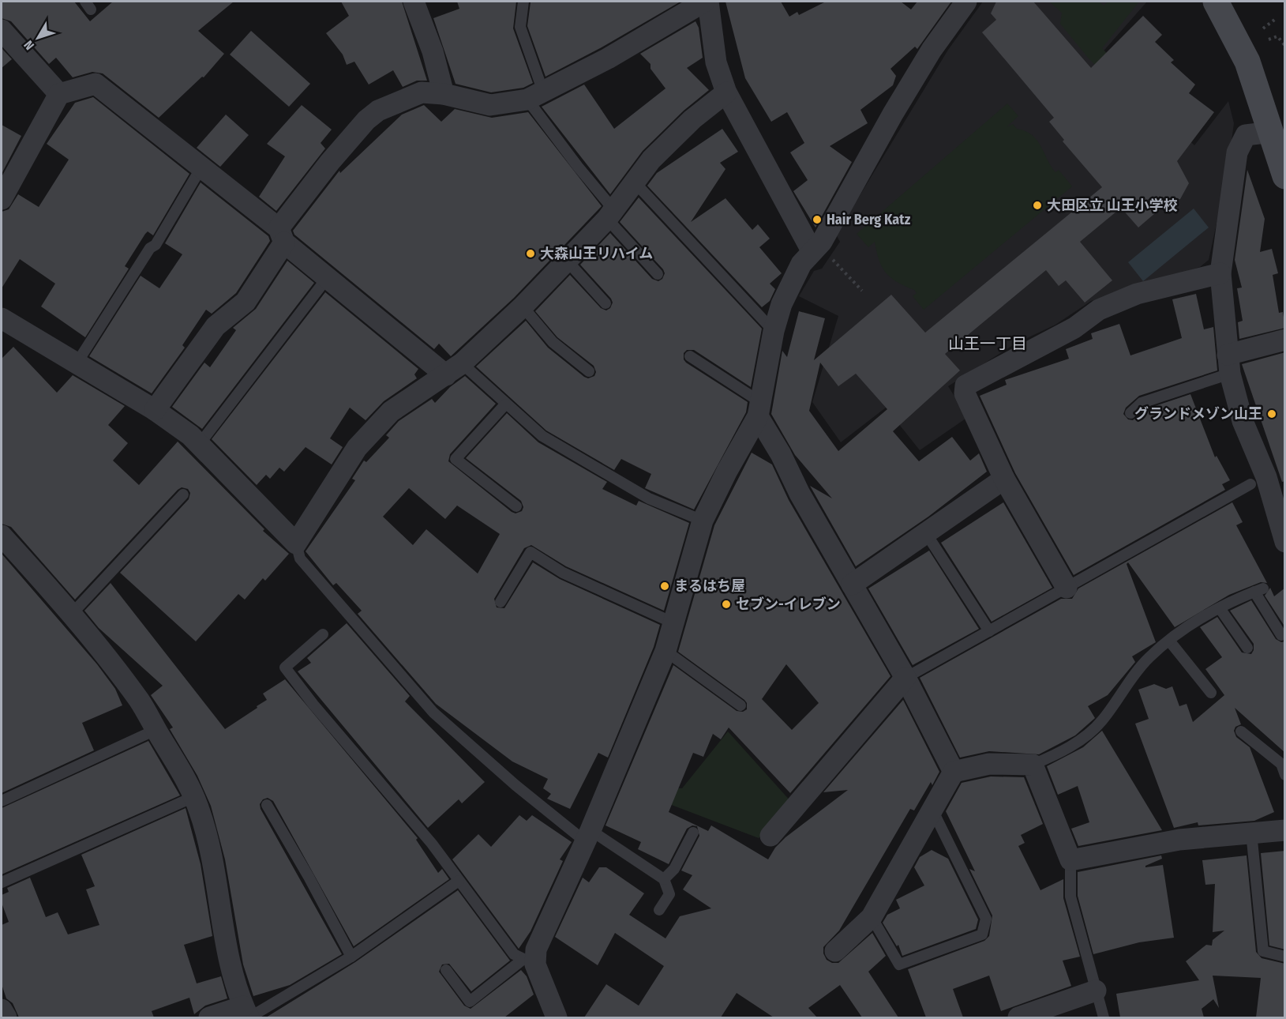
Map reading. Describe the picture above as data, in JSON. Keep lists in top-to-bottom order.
{
  "districts": ["山王一丁目"],
  "places": [
    "大田区立 山王小学校",
    "Hair Berg Katz",
    "大森山王リハイム",
    "グランドメゾン山王",
    "まるはち屋",
    "セブン-イレブン"
  ],
  "north": "bottom left"
}
